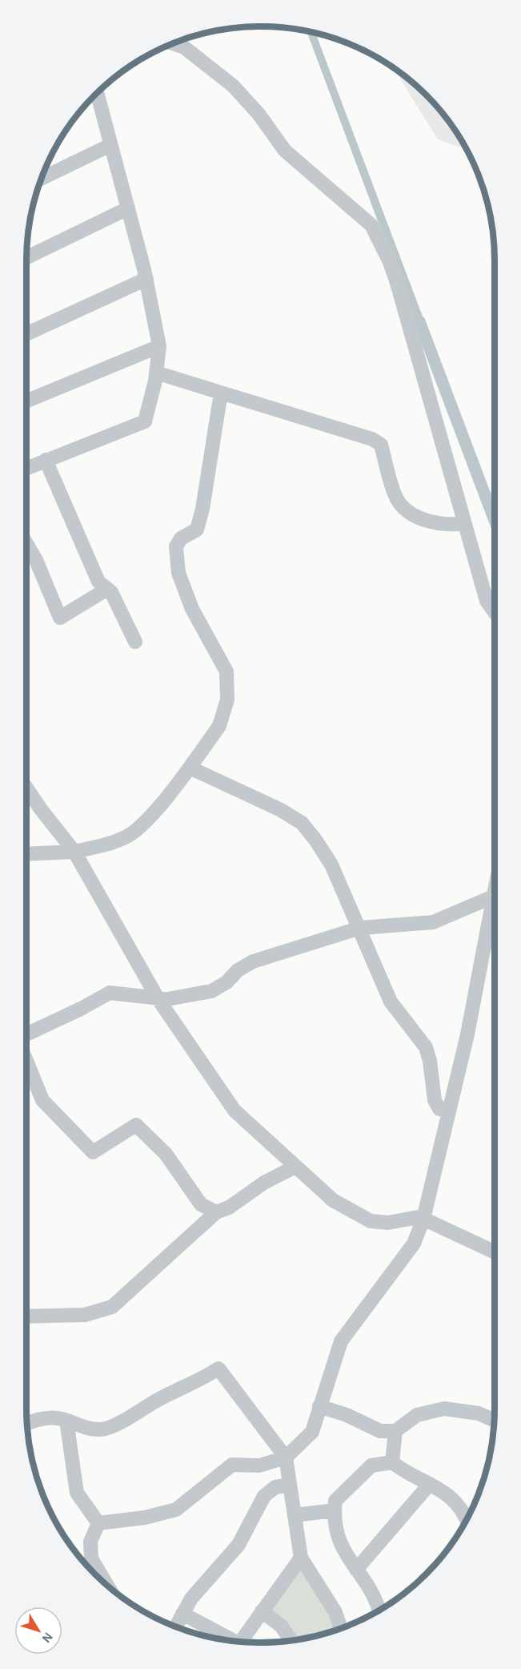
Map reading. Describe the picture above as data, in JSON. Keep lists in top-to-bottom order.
{
  "north": "bottom right"
}
